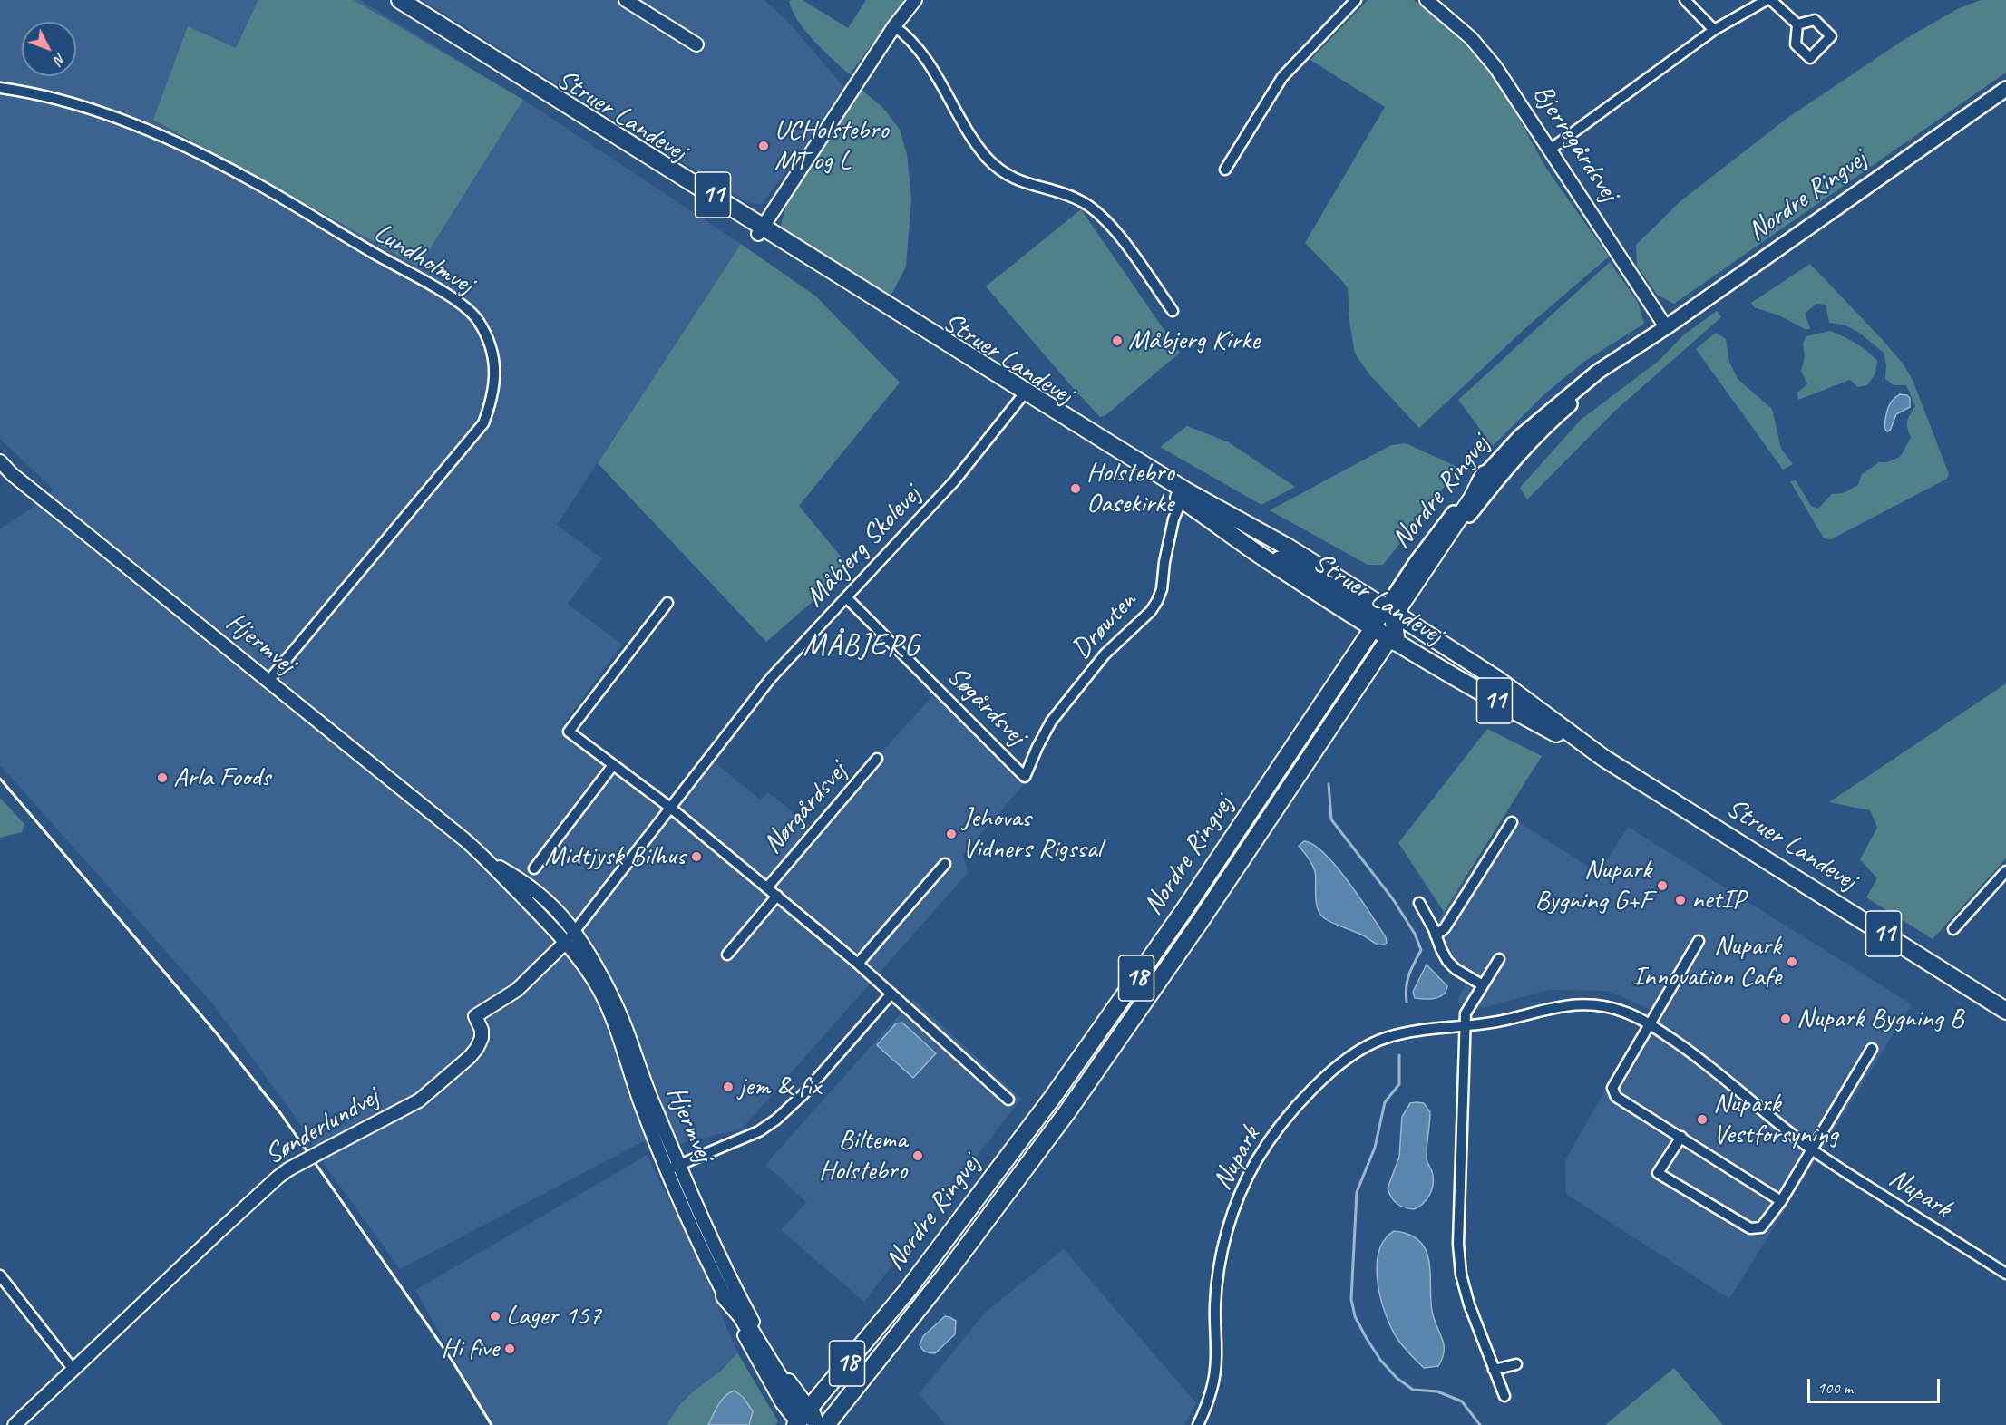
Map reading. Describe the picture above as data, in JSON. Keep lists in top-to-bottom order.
{
  "streets": {
    "main road": [
      "Struer Landevej",
      "11",
      "Nordre Ringvej",
      "18"
    ],
    "street": [
      "Bjerregårdsvej",
      "Lundholmvej",
      "Måbjerg Skolevej",
      "Drøwten",
      "Hjermvej",
      "Søgårdsvej",
      "Nørgårdsvej",
      "Sønderlundvej",
      "Nupark"
    ]
  },
  "crossings": [
    ["Struer Landevej", "Nordre Ringvej"],
    ["Struer Landevej", "Måbjerg Skolevej"],
    ["Struer Landevej", "Drøwten"],
    ["Bjerregårdsvej", "Nordre Ringvej"],
    ["Nordre Ringvej", "Hjermvej"],
    ["Lundholmvej", "Hjermvej"],
    ["Måbjerg Skolevej", "Hjermvej"],
    ["Måbjerg Skolevej", "Søgårdsvej"],
    ["Måbjerg Skolevej", "Nørgårdsvej"],
    ["Måbjerg Skolevej", "Sønderlundvej"],
    ["Drøwten", "Søgårdsvej"],
    ["Hjermvej", "Sønderlundvej"]
  ],
  "districts": ["MÅBJERG"],
  "places": [
    "UCHolstebro MT og L",
    "Måbjerg Kirke",
    "Holstebro Oasekirke",
    "Arla Foods",
    "Jehovas Vidners Rigssal",
    "Midtjysk Bilhus",
    "Nupark Bygning G+F",
    "netIP",
    "Nupark Innovation Cafe",
    "Nupark Bygning B",
    "jem & fix",
    "Nupark Vestforsyning",
    "Biltema Holstebro",
    "Lager 157",
    "Hi five"
  ],
  "scale_bar": "100 m",
  "north": "bottom right"
}
